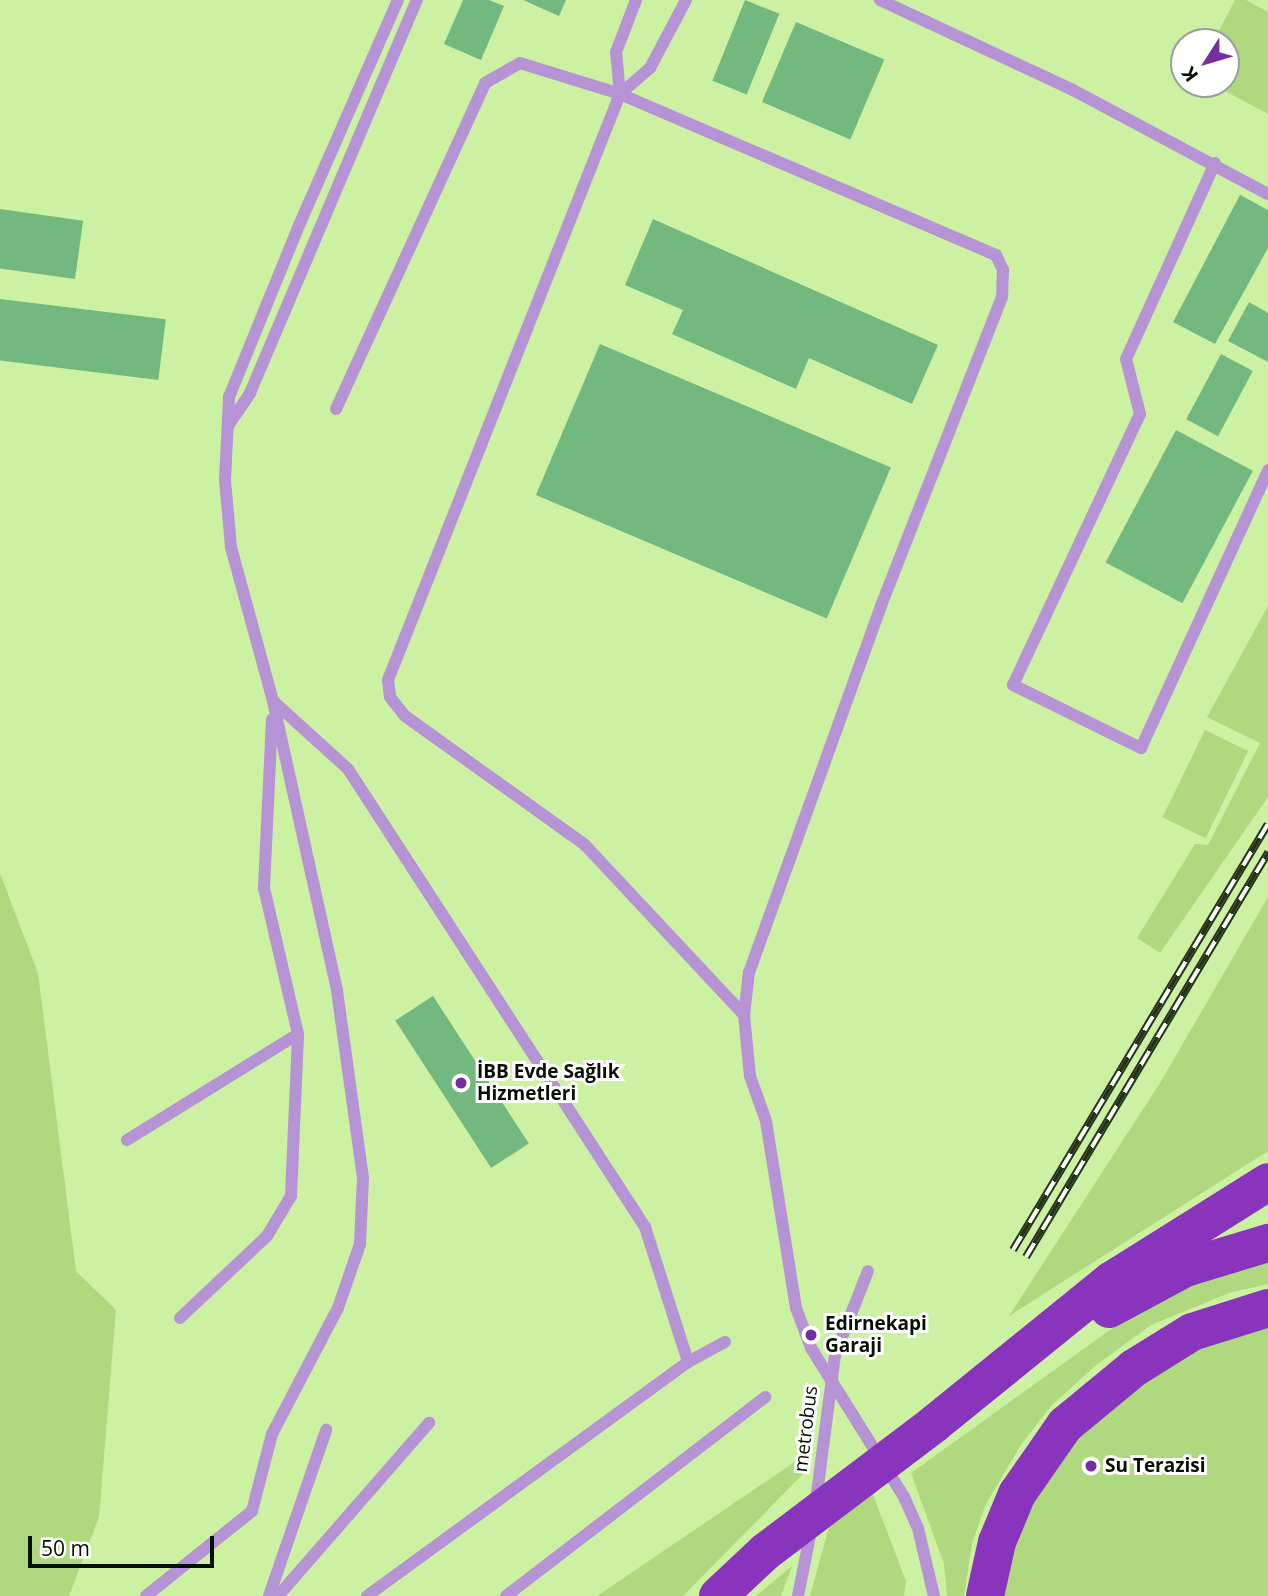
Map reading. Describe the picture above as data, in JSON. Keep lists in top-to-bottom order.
{
  "streets": {
    "lane": ["metrobus"]
  },
  "places": ["İBB Evde Sağlık Hizmetleri", "Edirnekapi Garaji", "Su Terazisi"],
  "scale_bar": "50 m",
  "north": "bottom left"
}
